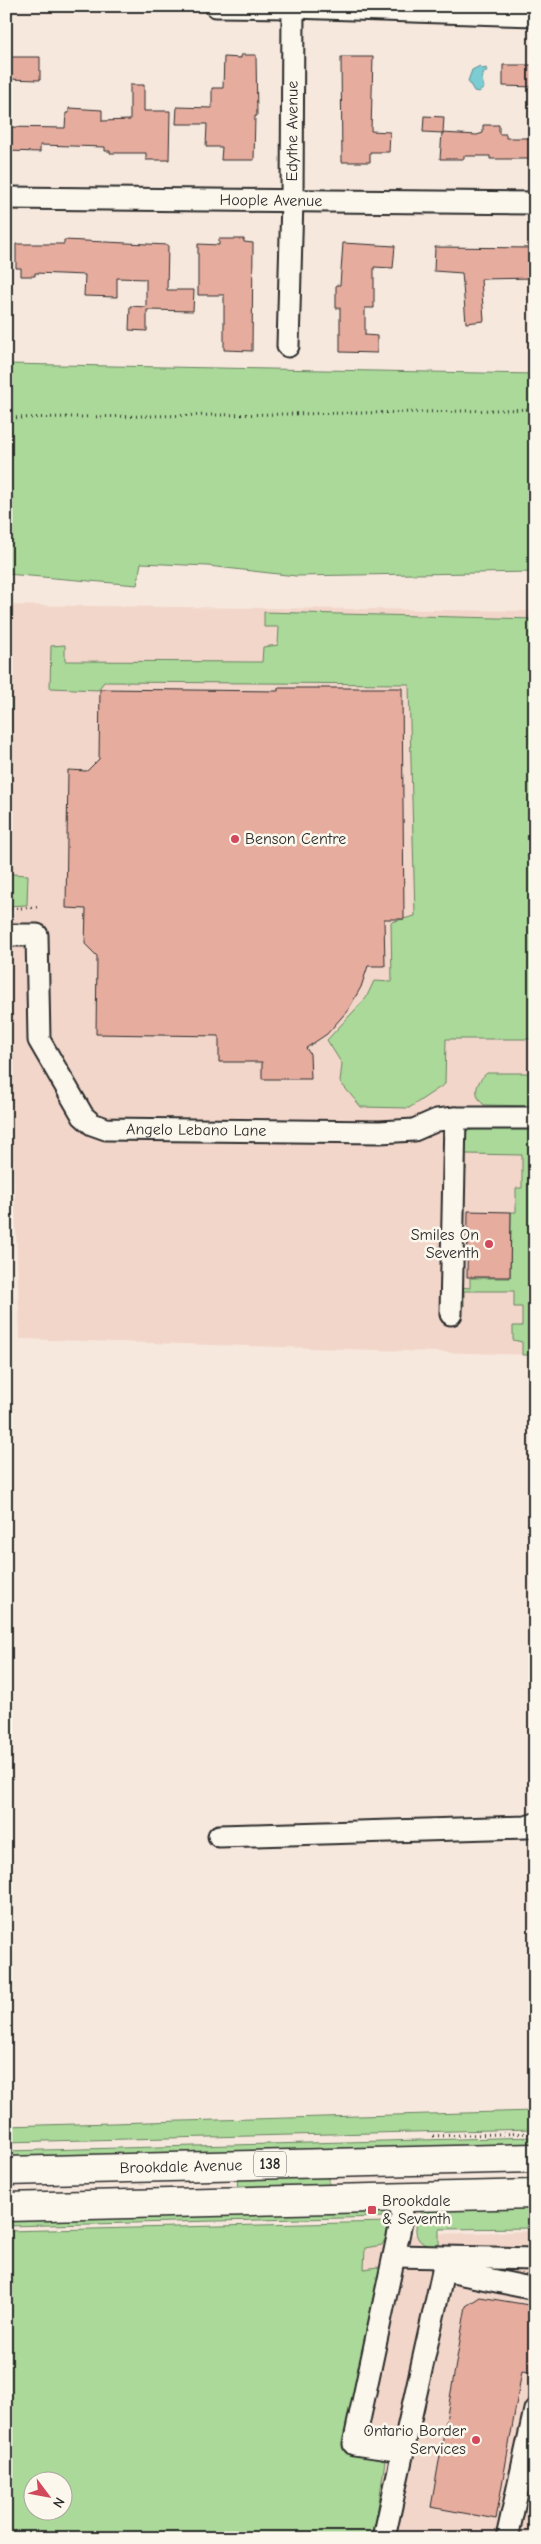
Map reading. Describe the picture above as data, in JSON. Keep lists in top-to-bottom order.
{
  "streets": {
    "main road": ["138", "Brookdale Avenue"],
    "street": ["Edythe Avenue", "Hoople Avenue", "Angelo Lebano Lane"]
  },
  "crossings": [
    ["Edythe Avenue", "Hoople Avenue"]
  ],
  "places": {
    "other": ["Benson Centre", "Smiles On Seventh", "Ontario Border Services"],
    "transit": ["Brookdale & Seventh"]
  },
  "north": "bottom right"
}
